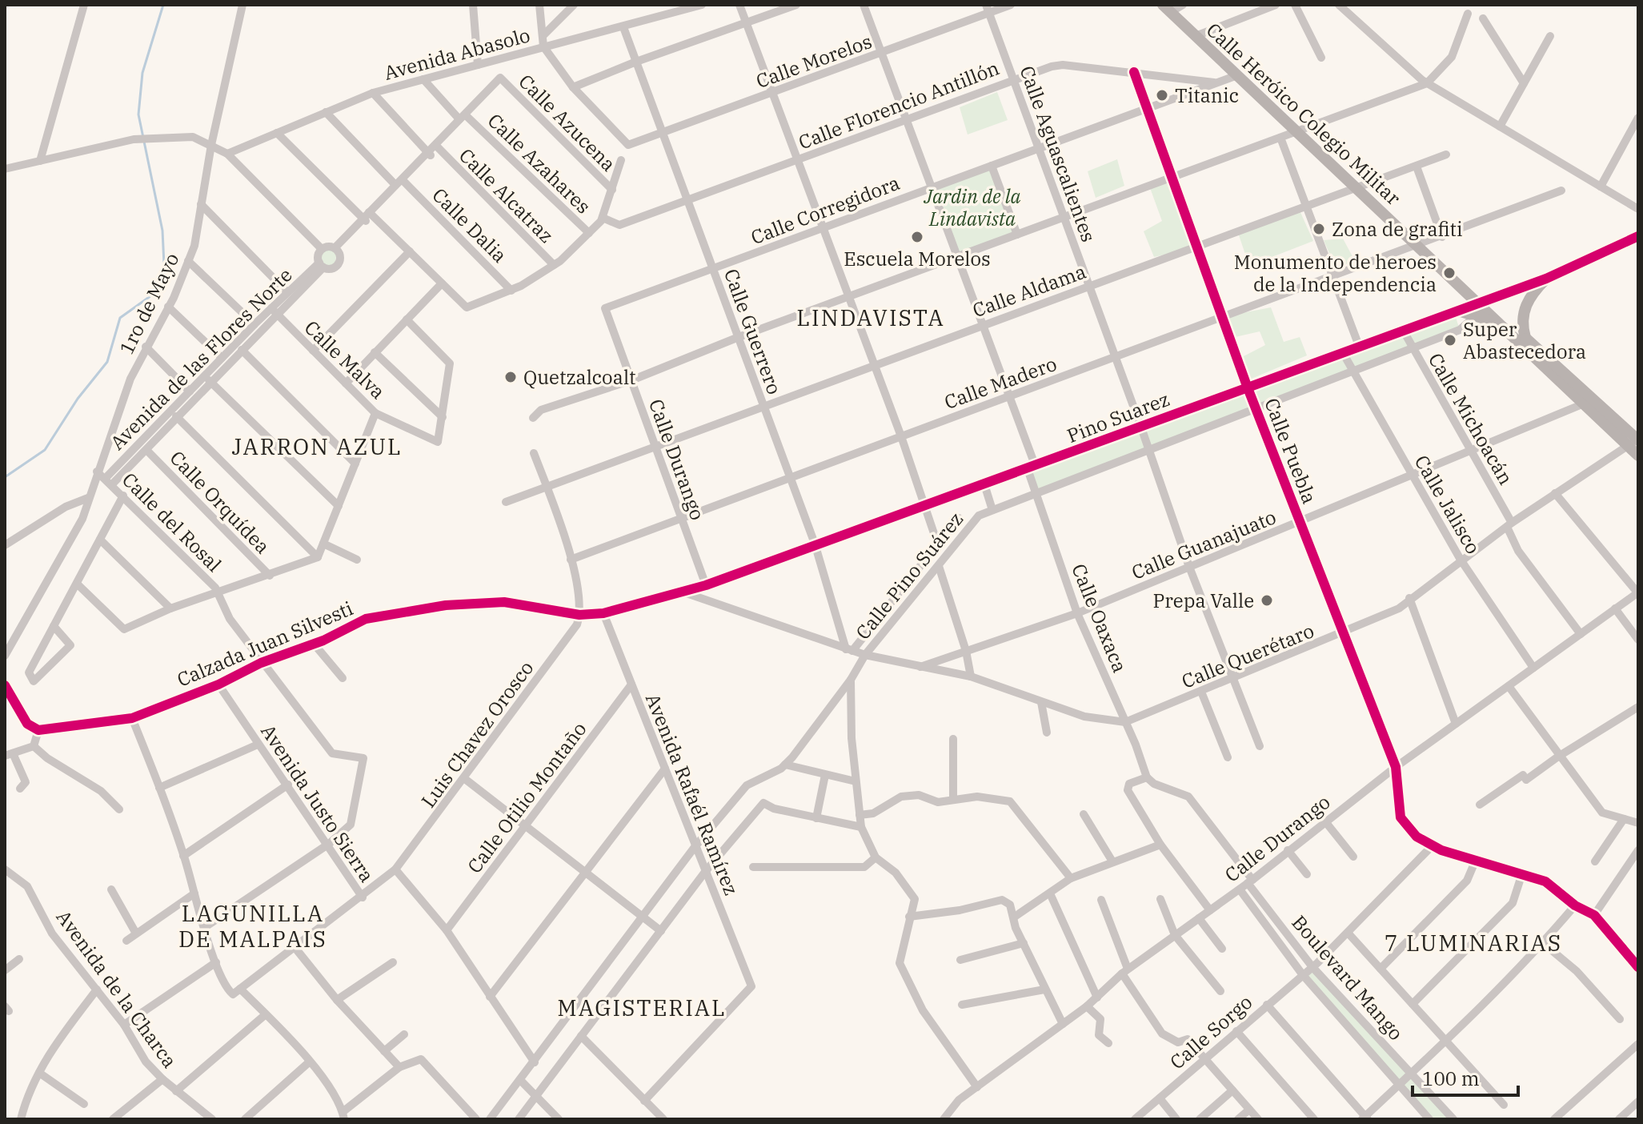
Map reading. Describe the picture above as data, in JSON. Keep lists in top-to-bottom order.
{
  "streets": {
    "main road": ["Calle Heróico Colegio Militar"],
    "street": [
      "Avenida Abasolo",
      "Calle Morelos",
      "Calle Florencio Antillón",
      "Calle Azucena",
      "Calle Aguascalientes",
      "Calle Azahares",
      "Calle Alcatraz",
      "Calle Corregidora",
      "Calle Dalia",
      "Calle Aldama",
      "1ro de Mayo",
      "Calle Guerrero",
      "Avenida de las Flores Norte",
      "Calle Malva",
      "Calle Madero",
      "Pino Suarez",
      "Calle Michoacán",
      "Calle Puebla",
      "Calle Durango",
      "Calle Orquídea",
      "Calle Jalisco",
      "Calle del Rosal",
      "Calle Guanajuato",
      "Calle Pino Suárez",
      "Calle Oaxaca",
      "Calzada Juan Silvesti",
      "Calle Querétaro",
      "Luis Chavez Orosco",
      "Avenida Rafaél Ramírez",
      "Calle Otilio Montaño",
      "Avenida Justo Sierra",
      "Boulevard Mango",
      "Avenida de la Charca",
      "Calle Sorgo"
    ]
  },
  "crossings": [
    ["Avenida Abasolo", "Calle Azahares"],
    ["Avenida Abasolo", "Calle Guerrero"],
    ["Calle Morelos", "Calle Aguascalientes"],
    ["Calle Morelos", "Calle Guerrero"],
    ["Calle Morelos", "Calle Oaxaca"],
    ["Calle Florencio Antillón", "Calle Aguascalientes"],
    ["Calle Florencio Antillón", "Calle Corregidora"],
    ["Calle Florencio Antillón", "Calle Guerrero"],
    ["Calle Florencio Antillón", "Calle Puebla"],
    ["Calle Florencio Antillón", "Calle Oaxaca"],
    ["Calle Heróico Colegio Militar", "Calle Corregidora"],
    ["Calle Heróico Colegio Militar", "Calle Aldama"],
    ["Calle Heróico Colegio Militar", "Calle Madero"],
    ["Calle Heróico Colegio Militar", "Pino Suarez"],
    ["Calle Heróico Colegio Militar", "Calle Guanajuato"],
    ["Calle Heróico Colegio Militar", "Calle Querétaro"],
    ["Calle Azucena", "Calle Azahares"],
    ["Calle Aguascalientes", "Calle Corregidora"],
    ["Calle Aguascalientes", "Calle Aldama"],
    ["Calle Aguascalientes", "Calle Madero"],
    ["Calle Aguascalientes", "Pino Suarez"],
    ["Calle Aguascalientes", "Calle Guanajuato"],
    ["Calle Aguascalientes", "Calle Pino Suárez"],
    ["Calle Aguascalientes", "Calle Querétaro"],
    ["Calle Corregidora", "Calle Guerrero"],
    ["Calle Corregidora", "Calle Puebla"],
    ["Calle Corregidora", "Calle Durango"],
    ["Calle Corregidora", "Calle Oaxaca"],
    ["Calle Aldama", "Calle Guerrero"],
    ["Calle Aldama", "Calle Puebla"],
    ["Calle Aldama", "Calle Durango"],
    ["Calle Aldama", "Calle Oaxaca"],
    ["1ro de Mayo", "Calle del Rosal"],
    ["Calle Guerrero", "Calle Madero"],
    ["Calle Guerrero", "Pino Suarez"],
    ["Avenida de las Flores Norte", "Calle Malva"],
    ["Avenida de las Flores Norte", "Calle Orquídea"],
    ["Avenida de las Flores Norte", "Calle del Rosal"],
    ["Calle Madero", "Calle Puebla"],
    ["Calle Madero", "Calle Durango"],
    ["Calle Madero", "Calle Oaxaca"],
    ["Pino Suarez", "Calle Michoacán"],
    ["Pino Suarez", "Calle Puebla"],
    ["Pino Suarez", "Calle Durango"],
    ["Pino Suarez", "Calle Jalisco"],
    ["Pino Suarez", "Calle Oaxaca"],
    ["Pino Suarez", "Calzada Juan Silvesti"],
    ["Pino Suarez", "Avenida Rafaél Ramírez"],
    ["Calle Michoacán", "Calle Durango"],
    ["Calle Michoacán", "Calle Guanajuato"],
    ["Calle Michoacán", "Calle Pino Suárez"],
    ["Calle Michoacán", "Calle Querétaro"],
    ["Calle Puebla", "Calle Durango"],
    ["Calle Puebla", "Calle Guanajuato"],
    ["Calle Puebla", "Calle Pino Suárez"],
    ["Calle Puebla", "Calle Querétaro"],
    ["Calle Puebla", "Calle Sorgo"],
    ["Calle Durango", "Calle Jalisco"],
    ["Calle Durango", "Boulevard Mango"],
    ["Calle Jalisco", "Calle Guanajuato"],
    ["Calle Jalisco", "Calle Pino Suárez"],
    ["Calle Jalisco", "Calle Querétaro"],
    ["Calle del Rosal", "Calzada Juan Silvesti"],
    ["Calle del Rosal", "Avenida Justo Sierra"],
    ["Calle Guanajuato", "Calle Oaxaca"],
    ["Calle Guanajuato", "Calle Querétaro"],
    ["Calle Pino Suárez", "Calle Oaxaca"],
    ["Calle Oaxaca", "Calle Querétaro"],
    ["Calle Oaxaca", "Boulevard Mango"],
    ["Calzada Juan Silvesti", "Luis Chavez Orosco"],
    ["Calzada Juan Silvesti", "Avenida Rafaél Ramírez"],
    ["Calzada Juan Silvesti", "Avenida Justo Sierra"],
    ["Luis Chavez Orosco", "Avenida Justo Sierra"],
    ["Avenida Rafaél Ramírez", "Calle Otilio Montaño"],
    ["Calle Otilio Montaño", "Avenida Justo Sierra"],
    ["Boulevard Mango", "Calle Sorgo"]
  ],
  "districts": [
    "LINDAVISTA",
    "JARRON AZUL",
    "LAGUNILLA DE MALPAIS",
    "7 LUMINARIAS",
    "MAGISTERIAL"
  ],
  "parks": ["Jardin de la Lindavista"],
  "places": [
    "Titanic",
    "Zona de grafiti",
    "Escuela Morelos",
    "Monumento de heroes de la Independencia",
    "Super Abastecedora",
    "Quetzalcoalt",
    "Prepa Valle"
  ],
  "scale_bar": "100 m"
}
